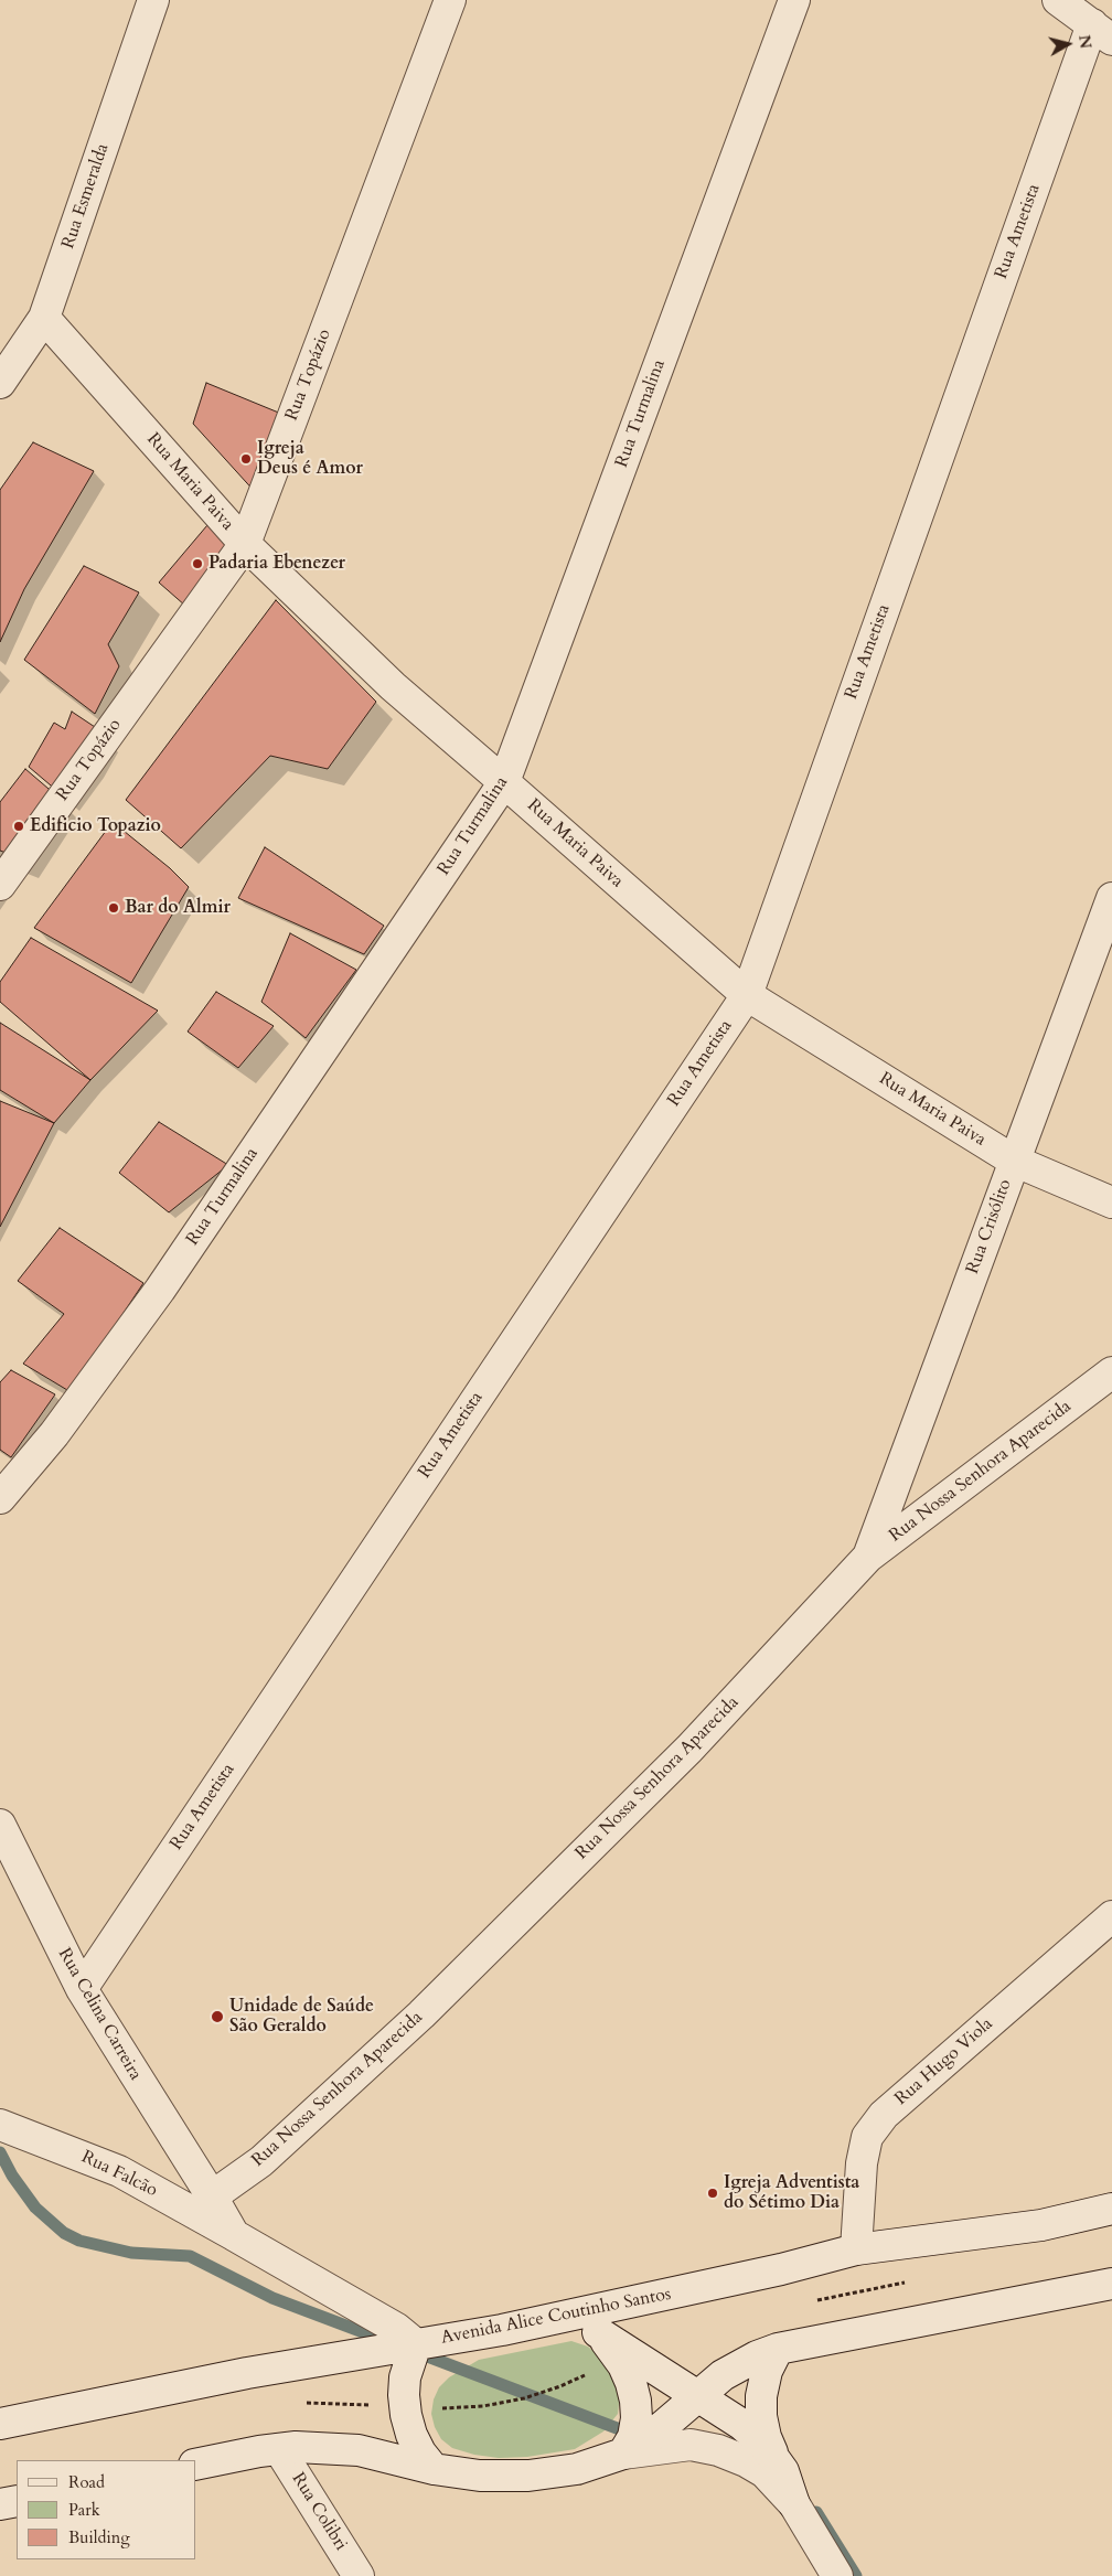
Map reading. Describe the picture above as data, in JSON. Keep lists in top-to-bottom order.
{
  "streets": {
    "street": [
      "Rua Esmeralda",
      "Rua Ametista",
      "Rua Topázio",
      "Rua Turmalina",
      "Rua Maria Paiva",
      "Rua Crisólito",
      "Rua Nossa Senhora Aparecida",
      "Rua Celina Carreira",
      "Rua Hugo Viola",
      "Rua Falcão",
      "Avenida Alice Coutinho Santos",
      "Rua Colibri"
    ]
  },
  "crossings": [
    ["Rua Esmeralda", "Rua Maria Paiva"],
    ["Rua Ametista", "Rua Maria Paiva"],
    ["Rua Ametista", "Rua Celina Carreira"],
    ["Rua Topázio", "Rua Maria Paiva"],
    ["Rua Turmalina", "Rua Maria Paiva"],
    ["Rua Maria Paiva", "Rua Crisólito"],
    ["Rua Crisólito", "Rua Nossa Senhora Aparecida"],
    ["Rua Nossa Senhora Aparecida", "Rua Celina Carreira"],
    ["Rua Hugo Viola", "Avenida Alice Coutinho Santos"],
    ["Rua Falcão", "Avenida Alice Coutinho Santos"]
  ],
  "places": [
    "Igreja Deus é Amor",
    "Padaria Ebenezer",
    "Edificio Topazio",
    "Bar do Almir",
    "Unidade de Saúde São Geraldo",
    "Igreja Adventista do Sétimo Dia"
  ],
  "legend": ["Road", "Park", "Building"],
  "north": "right"
}
